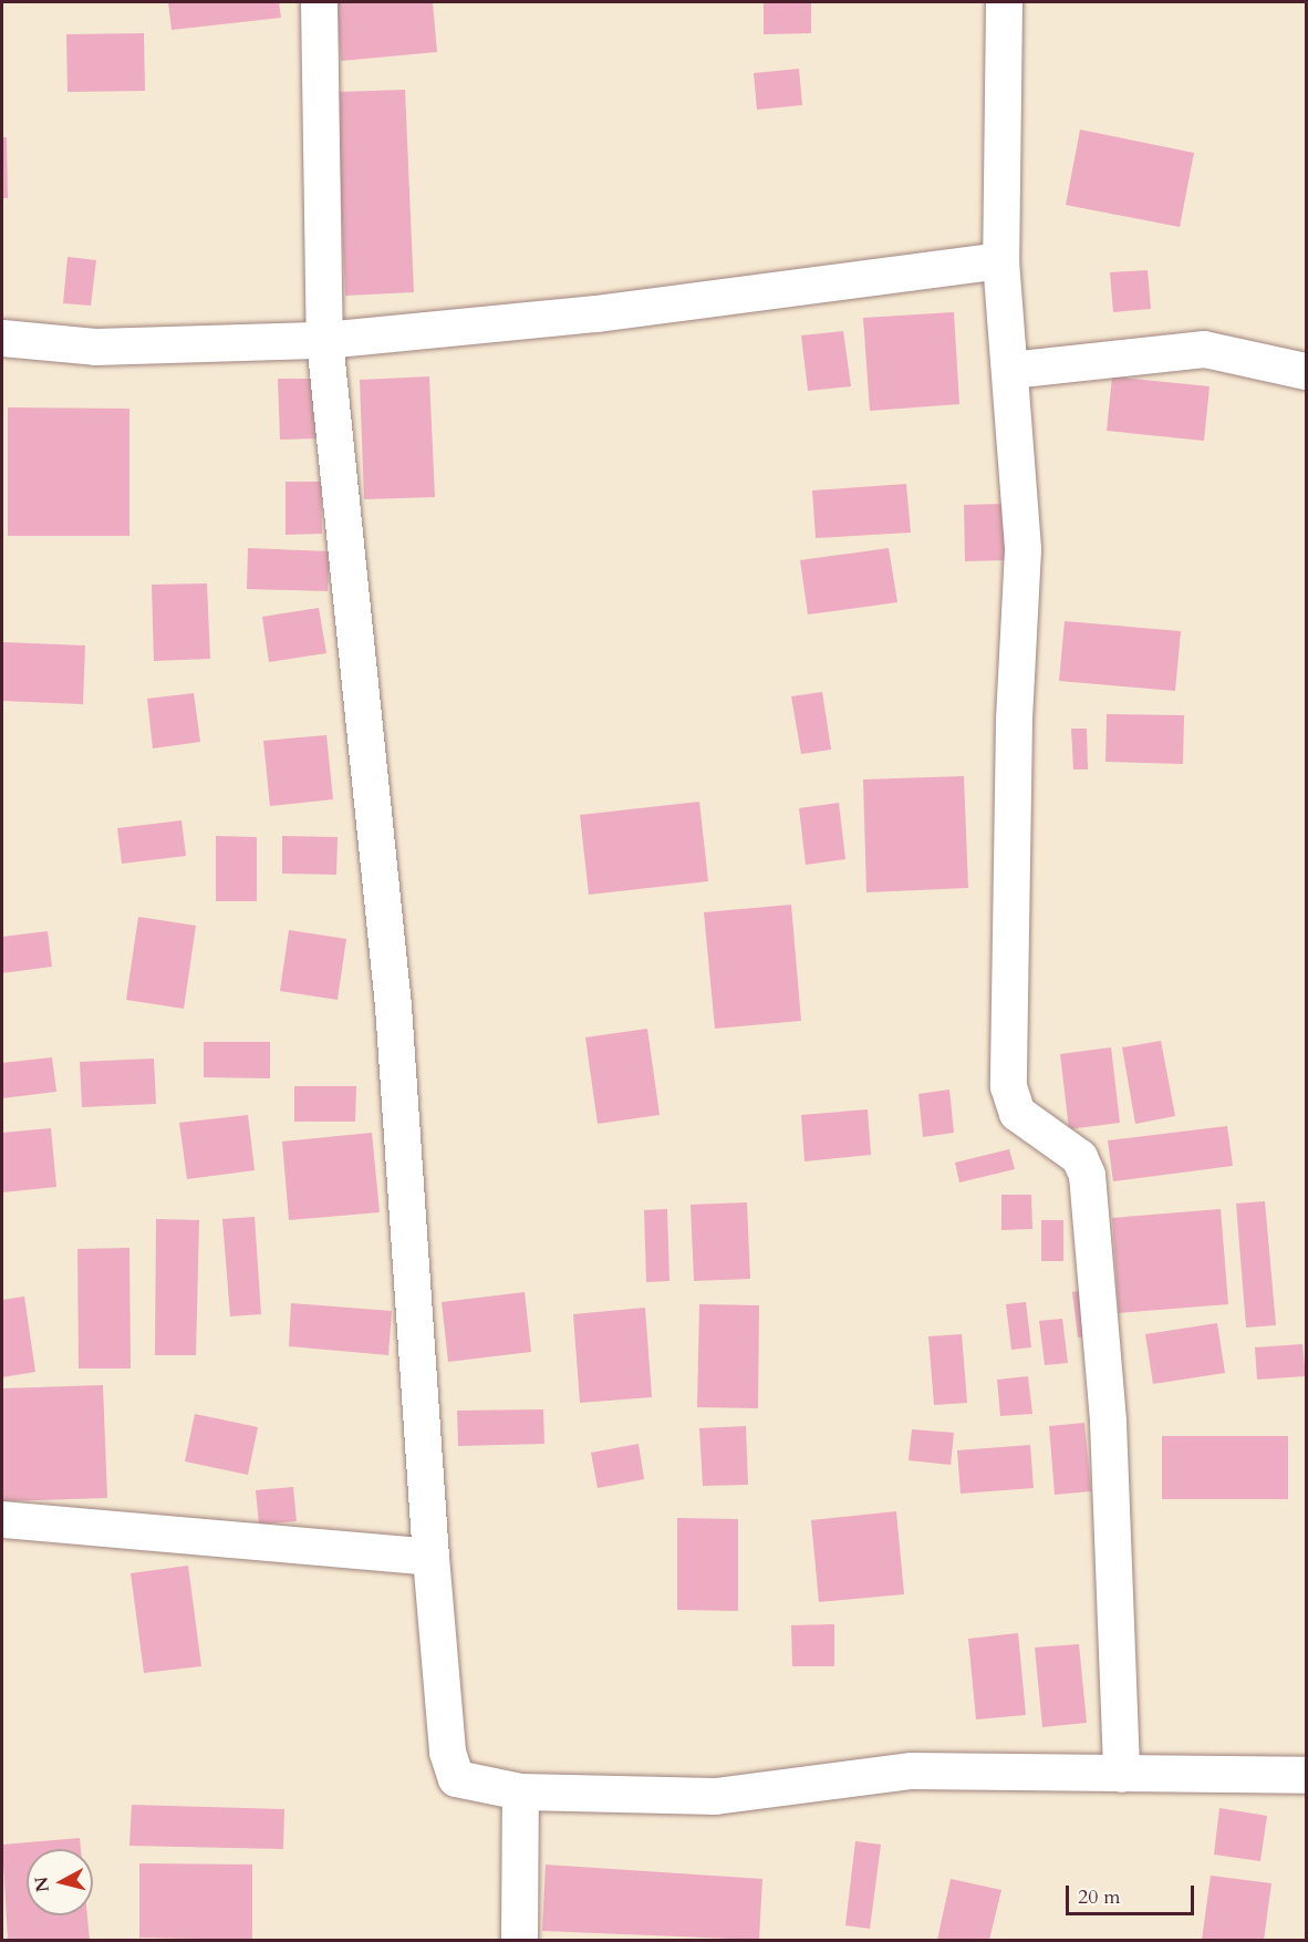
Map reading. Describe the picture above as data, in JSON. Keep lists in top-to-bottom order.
{
  "scale_bar": "20 m",
  "north": "left"
}
